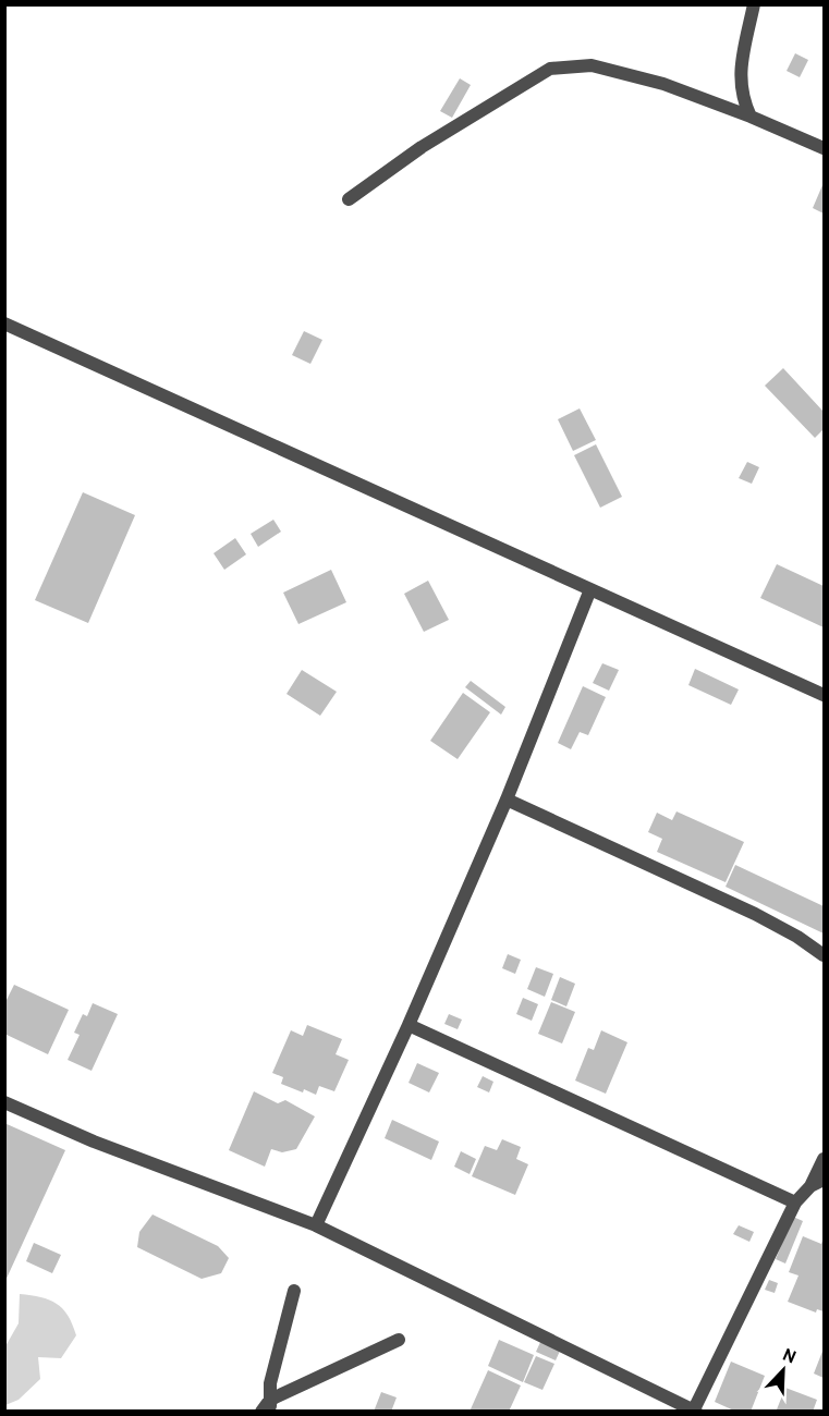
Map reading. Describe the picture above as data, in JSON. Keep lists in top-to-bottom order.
{
  "north": "top right"
}
